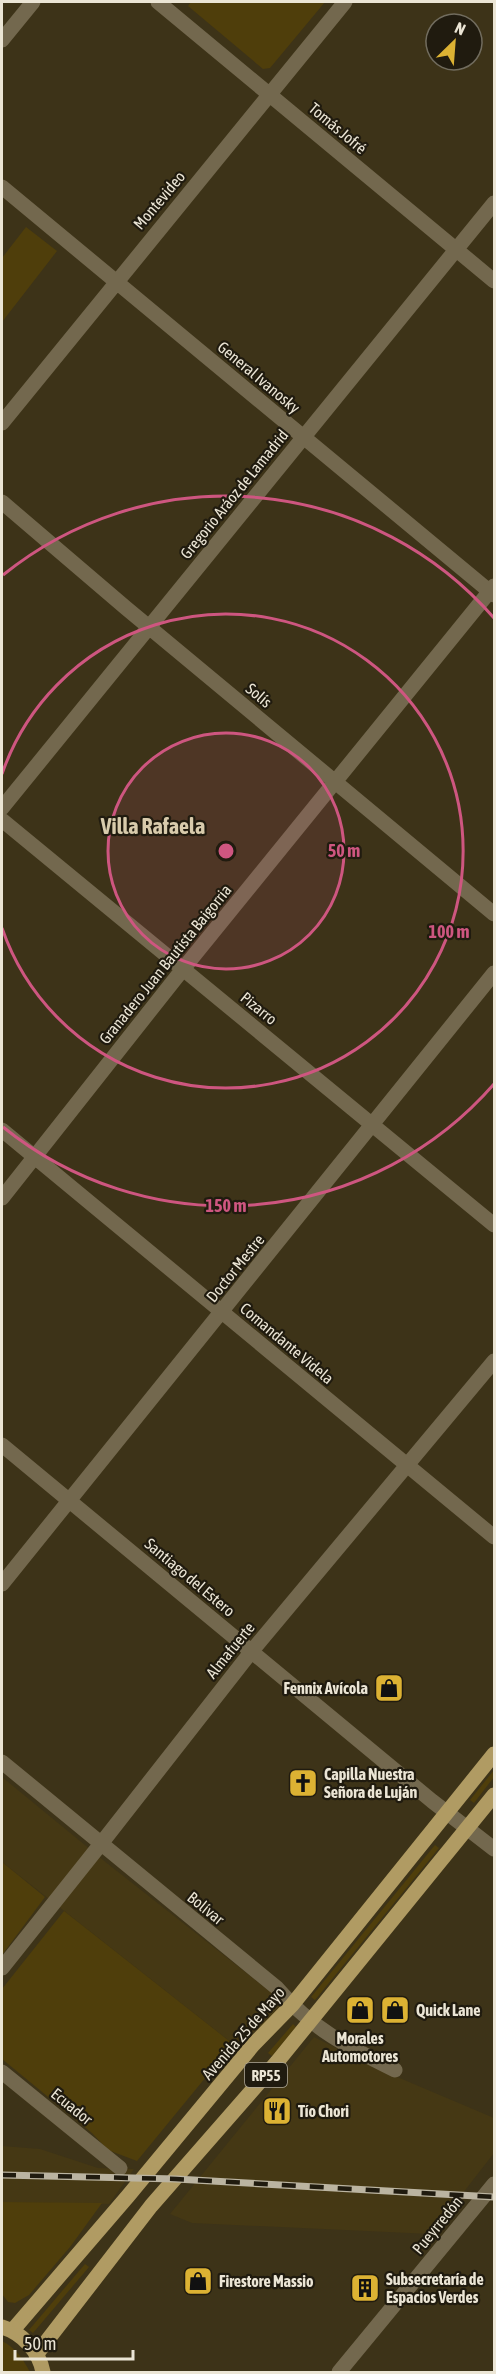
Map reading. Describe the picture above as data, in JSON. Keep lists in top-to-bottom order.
{
  "streets": {
    "main road": ["Avenida 25 de Mayo", "RP55"],
    "street": [
      "Tomás Jofré",
      "Montevideo",
      "General Ivanosky",
      "Gregorio Aráoz de Lamadrid",
      "Solís",
      "Granadero Juan Bautista Baigorria",
      "Pizarro",
      "Doctor Mestre",
      "Comandante Videla",
      "Santiago del Estero",
      "Almafuerte",
      "Bolívar",
      "Ecuador",
      "Pueyrredón"
    ]
  },
  "crossings": [
    ["Tomás Jofré", "Montevideo"],
    ["Tomás Jofré", "Gregorio Aráoz de Lamadrid"],
    ["Montevideo", "General Ivanosky"],
    ["General Ivanosky", "Gregorio Aráoz de Lamadrid"],
    ["General Ivanosky", "Granadero Juan Bautista Baigorria"],
    ["Gregorio Aráoz de Lamadrid", "Solís"],
    ["Solís", "Granadero Juan Bautista Baigorria"],
    ["Granadero Juan Bautista Baigorria", "Pizarro"],
    ["Granadero Juan Bautista Baigorria", "Comandante Videla"],
    ["Pizarro", "Doctor Mestre"],
    ["Doctor Mestre", "Comandante Videla"],
    ["Doctor Mestre", "Santiago del Estero"],
    ["Comandante Videla", "Almafuerte"],
    ["Santiago del Estero", "Almafuerte"],
    ["Santiago del Estero", "Avenida 25 de Mayo"],
    ["Santiago del Estero", "RP55"],
    ["Almafuerte", "Bolívar"],
    ["Bolívar", "Avenida 25 de Mayo"],
    ["Bolívar", "RP55"],
    ["Avenida 25 de Mayo", "RP55"]
  ],
  "districts": ["Villa Rafaela"],
  "places": {
    "shop": [
      "Fennix Avícola",
      "Morales Automotores",
      "Quick Lane",
      "Firestore Massio"
    ],
    "church": ["Capilla Nuestra Señora de Luján"],
    "restaurant": ["Tío Chori"],
    "building": ["Subsecretaría de Espacios Verdes"]
  },
  "scale_bar": "50 m",
  "north": "top right",
  "rings": ["50 m", "100 m", "150 m"]
}
